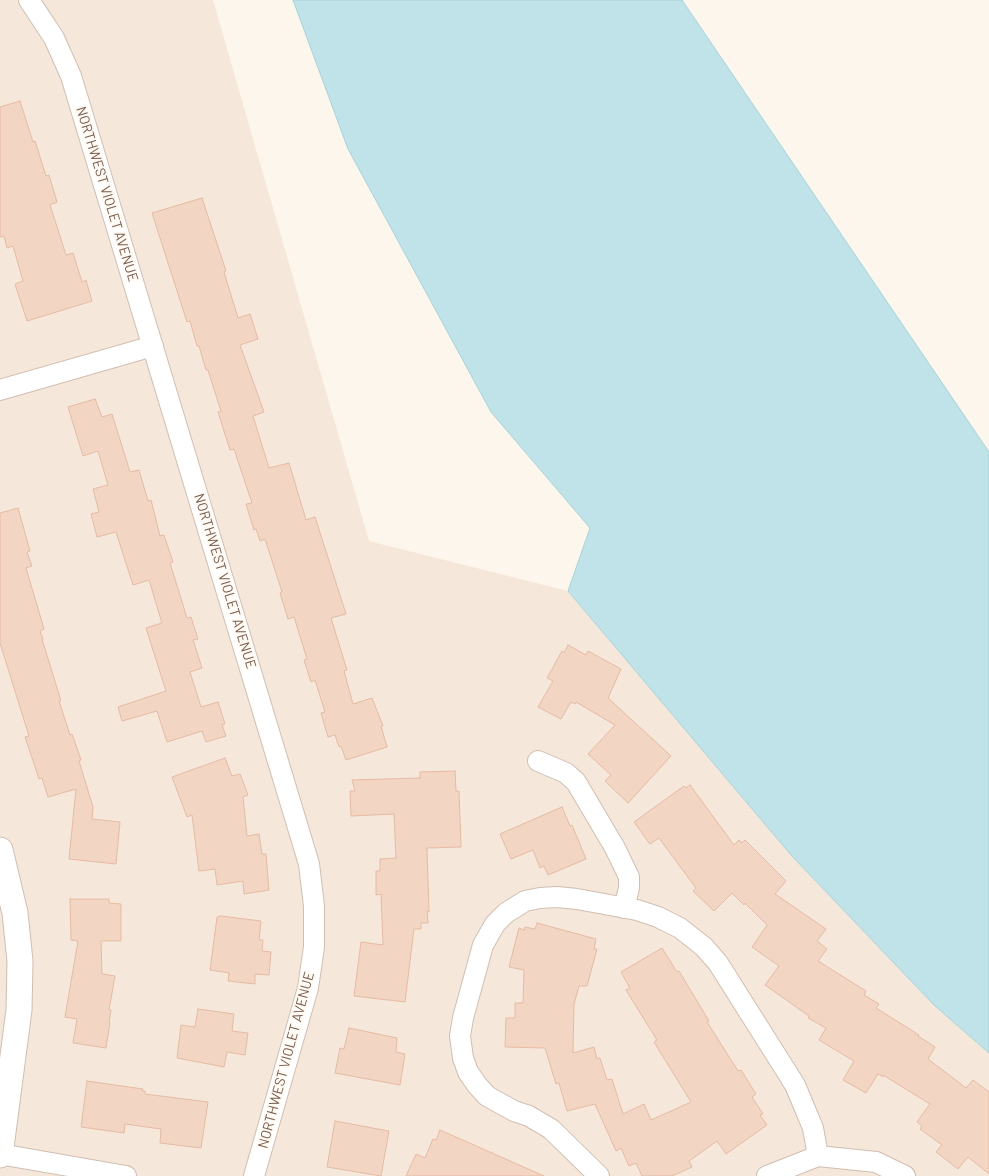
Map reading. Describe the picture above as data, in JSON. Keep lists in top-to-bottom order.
{
  "streets": {
    "street": ["NORTHWEST VIOLET AVENUE"]
  }
}
